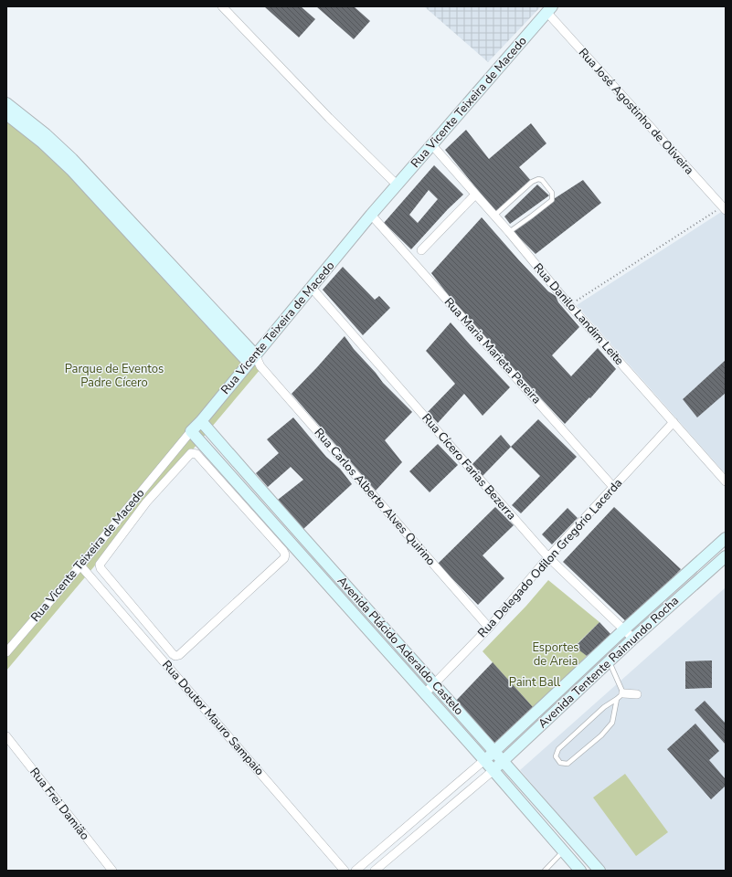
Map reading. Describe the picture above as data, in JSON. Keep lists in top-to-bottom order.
{
  "streets": {
    "street": [
      "Rua Vicente Teixeira de Macedo",
      "Rua José Agostinho de Oliveira",
      "Rua Danilo Landim Leite",
      "Rua Maria Marieta Pereira",
      "Rua Cícero Farias Bezerra",
      "Rua Carlos Alberto Alves Quirino",
      "Rua Delegado Odilon Gregório Lacerda",
      "Avenida Plácido Aderaldo Castelo",
      "Avenida Tentente Raimundo Rocha",
      "Rua Doutor Mauro Sampaio",
      "Rua Frei Damião"
    ]
  },
  "crossings": [
    ["Rua Vicente Teixeira de Macedo", "Rua José Agostinho de Oliveira"],
    ["Rua Vicente Teixeira de Macedo", "Rua Danilo Landim Leite"],
    ["Rua Vicente Teixeira de Macedo", "Rua Maria Marieta Pereira"],
    ["Rua Vicente Teixeira de Macedo", "Rua Cícero Farias Bezerra"],
    ["Rua Vicente Teixeira de Macedo", "Rua Carlos Alberto Alves Quirino"],
    ["Rua Vicente Teixeira de Macedo", "Avenida Plácido Aderaldo Castelo"],
    ["Rua Vicente Teixeira de Macedo", "Rua Doutor Mauro Sampaio"],
    ["Rua Danilo Landim Leite", "Rua Delegado Odilon Gregório Lacerda"],
    ["Rua Maria Marieta Pereira", "Rua Delegado Odilon Gregório Lacerda"],
    ["Rua Cícero Farias Bezerra", "Rua Delegado Odilon Gregório Lacerda"],
    ["Rua Cícero Farias Bezerra", "Avenida Tentente Raimundo Rocha"],
    ["Rua Carlos Alberto Alves Quirino", "Rua Delegado Odilon Gregório Lacerda"],
    ["Rua Delegado Odilon Gregório Lacerda", "Avenida Plácido Aderaldo Castelo"],
    ["Avenida Plácido Aderaldo Castelo", "Avenida Tentente Raimundo Rocha"]
  ],
  "parks": ["Parque de Eventos Padre Cícero", "Esportes de Areia", "Paint Ball"]
}
